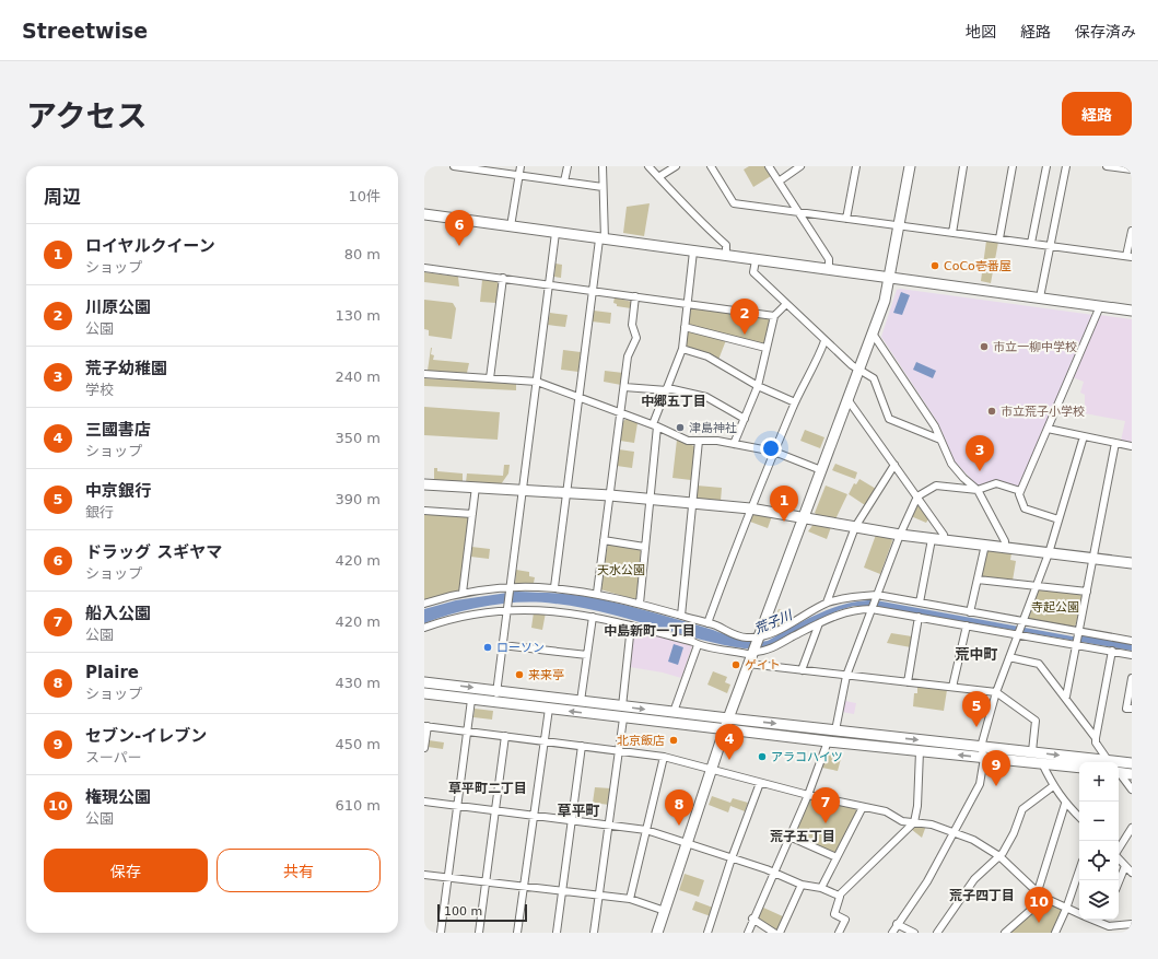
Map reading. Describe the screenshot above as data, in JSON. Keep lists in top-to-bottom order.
{
  "districts": [
    "中郷五丁目",
    "中島新町一丁目",
    "荒中町",
    "草平町二丁目",
    "草平町",
    "荒子五丁目",
    "荒子四丁目"
  ],
  "water": ["荒子川"],
  "parks": ["天水公園", "寺起公園"],
  "places": [
    "CoCo壱番屋",
    "市立一柳中学校",
    "市立荒子小学校",
    "津島神社",
    "ローソン",
    "ゲイト",
    "来来亭",
    "北京飯店",
    "アラコハイツ"
  ],
  "scale_bar": "100 m",
  "page": {
    "header": "Streetwise",
    "nav": ["地図", "経路", "保存済み"],
    "title": "アクセス",
    "buttons": [
      "経路",
      ["保存", "共有"]
    ],
    "heading": ["周辺", "10件"],
    "pins": [
      "6",
      "2",
      "3",
      "1",
      "5",
      "4",
      "9",
      "7",
      "8",
      "10"
    ],
    "list": [
      {
        "mark": "1",
        "name": "ロイヤルクイーン",
        "note": "ショップ",
        "value": "80 m"
      },
      {
        "mark": "2",
        "name": "川原公園",
        "note": "公園",
        "value": "130 m"
      },
      {
        "mark": "3",
        "name": "荒子幼稚園",
        "note": "学校",
        "value": "240 m"
      },
      {
        "mark": "4",
        "name": "三國書店",
        "note": "ショップ",
        "value": "350 m"
      },
      {
        "mark": "5",
        "name": "中京銀行",
        "note": "銀行",
        "value": "390 m"
      },
      {
        "mark": "6",
        "name": "ドラッグ スギヤマ",
        "note": "ショップ",
        "value": "420 m"
      },
      {
        "mark": "7",
        "name": "船入公園",
        "note": "公園",
        "value": "420 m"
      },
      {
        "mark": "8",
        "name": "Plaire",
        "note": "ショップ",
        "value": "430 m"
      },
      {
        "mark": "9",
        "name": "セブン-イレブン",
        "note": "スーパー",
        "value": "450 m"
      },
      {
        "mark": "10",
        "name": "権現公園",
        "note": "公園",
        "value": "610 m"
      }
    ],
    "map_buttons": ["+", "−"],
    "scale": "100 m"
  }
}
